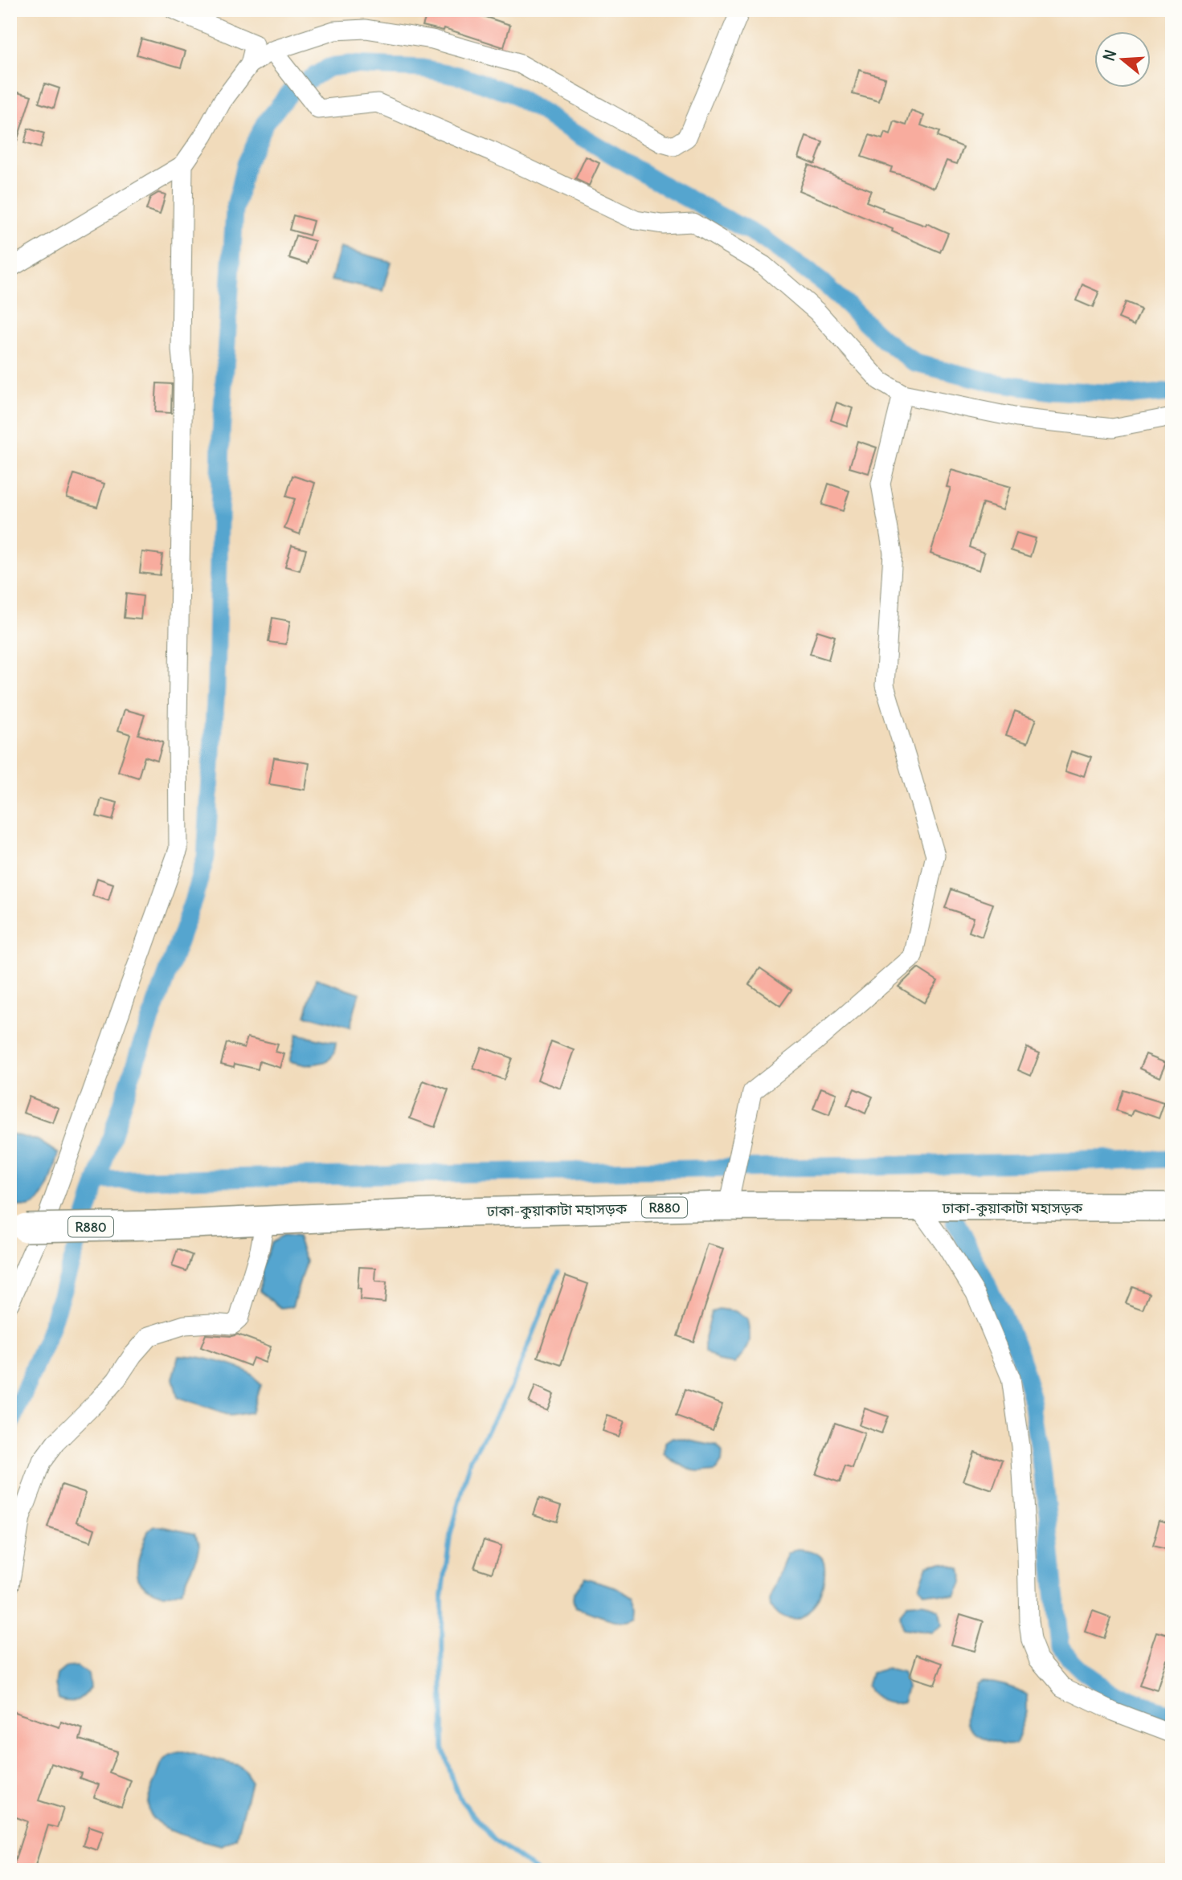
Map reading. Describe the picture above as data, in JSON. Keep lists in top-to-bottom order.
{
  "streets": {
    "main road": ["R880", "ঢাকা-কুয়াকাটা মহাসড়ক"]
  },
  "north": "left"
}
